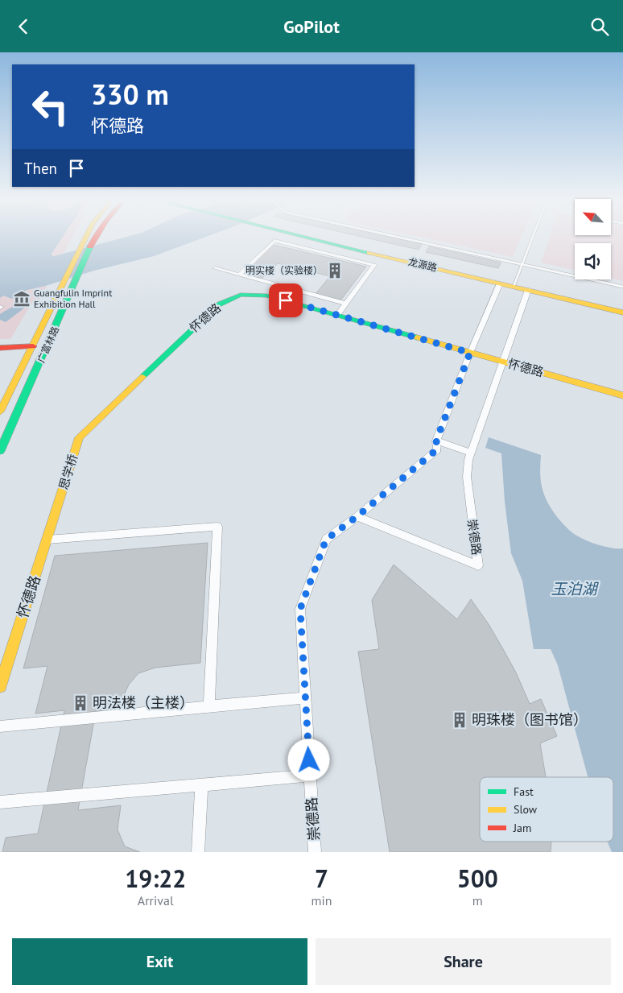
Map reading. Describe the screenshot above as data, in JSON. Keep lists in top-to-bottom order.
{
  "streets": {
    "main road": [
      "龙源路",
      "怀德路",
      "广富林路",
      "思学桥"
    ],
    "street": ["崇德路"]
  },
  "crossings": [
    ["龙源路", "崇德路"],
    ["怀德路", "思学桥"],
    ["怀德路", "崇德路"]
  ],
  "water": ["玉泊湖"],
  "places": {
    "building": ["明实楼（实验楼）", "明法楼（主楼）", "明珠楼（图书馆）"],
    "museum": ["Guangfulin Imprint Exhibition Hall"]
  },
  "legend": ["Fast", "Slow", "Jam"],
  "north": "top left",
  "page": {
    "header": "GoPilot",
    "turn": ["330 m", "怀德路"],
    "then": "Then",
    "eta": [
      "19:22",
      "Arrival",
      "7",
      "min",
      "500",
      "m"
    ],
    "buttons": ["Exit", "Share"]
  }
}
